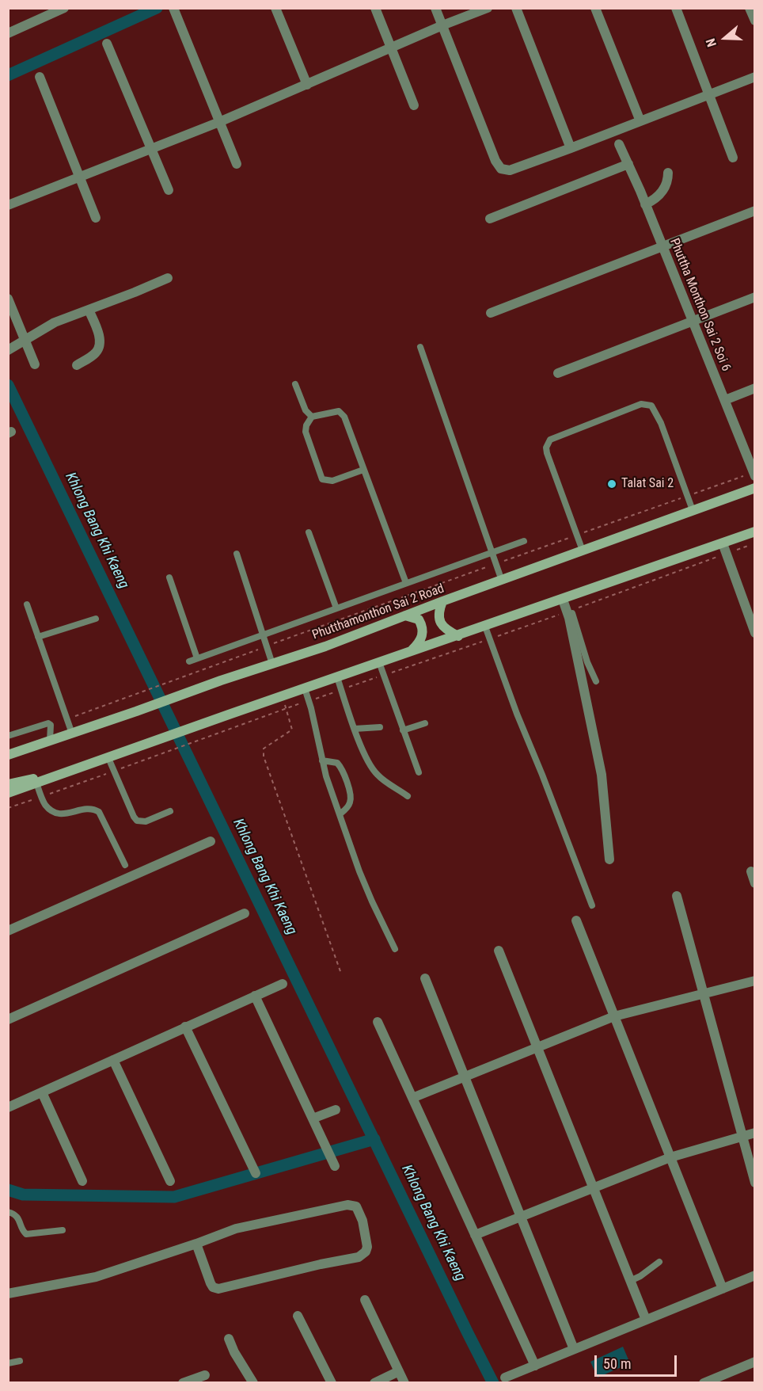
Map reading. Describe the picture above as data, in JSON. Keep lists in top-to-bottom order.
{
  "streets": {
    "main road": ["Phutthamonthon Sai 2 Road"],
    "street": ["Phuttha Monthon Sai 2 Soi 6"]
  },
  "water": ["Khlong Bang Khi Kaeng"],
  "places": ["Talat Sai 2"],
  "scale_bar": "50 m",
  "north": "left"
}
